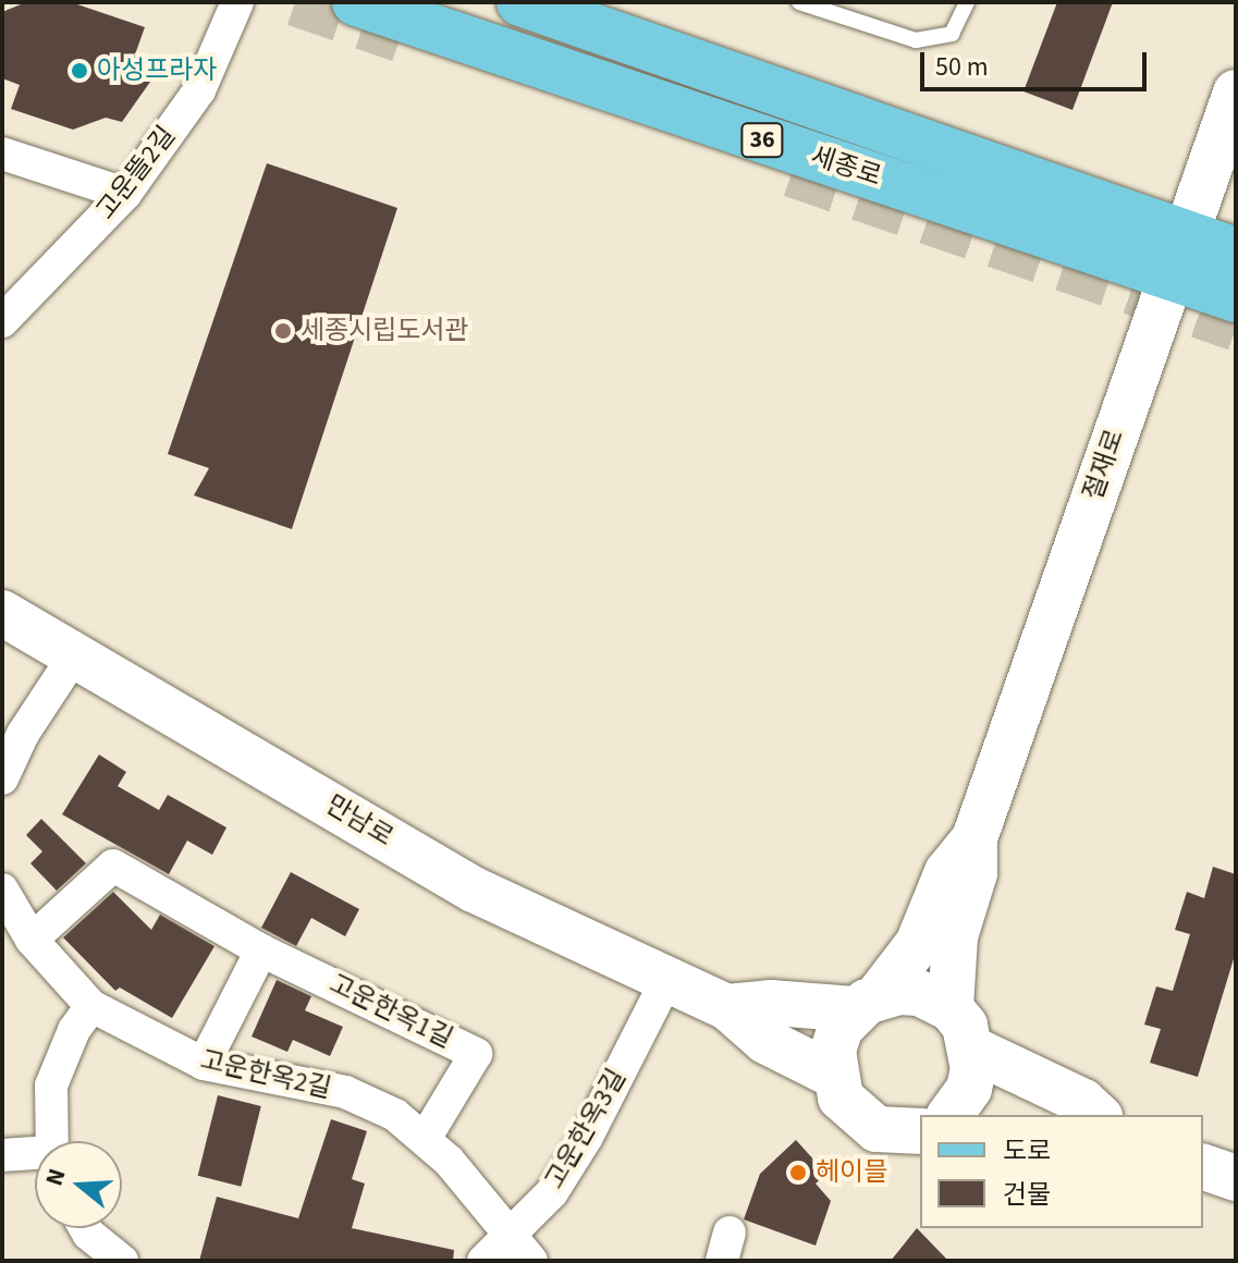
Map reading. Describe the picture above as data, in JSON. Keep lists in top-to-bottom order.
{
  "streets": {
    "main road": ["36", "세종로"],
    "street": [
      "고운뜰2길",
      "절재로",
      "만남로",
      "고운한옥1길",
      "고운한옥2길",
      "고운한옥3길"
    ]
  },
  "crossings": [
    ["세종로", "절재로"],
    ["만남로", "고운한옥3길"],
    ["고운한옥1길", "고운한옥2길"],
    ["고운한옥2길", "고운한옥3길"]
  ],
  "places": ["아성프라자", "세종시립도서관", "헤이믈"],
  "legend": ["도로", "건물"],
  "scale_bar": "50 m",
  "north": "left"
}
